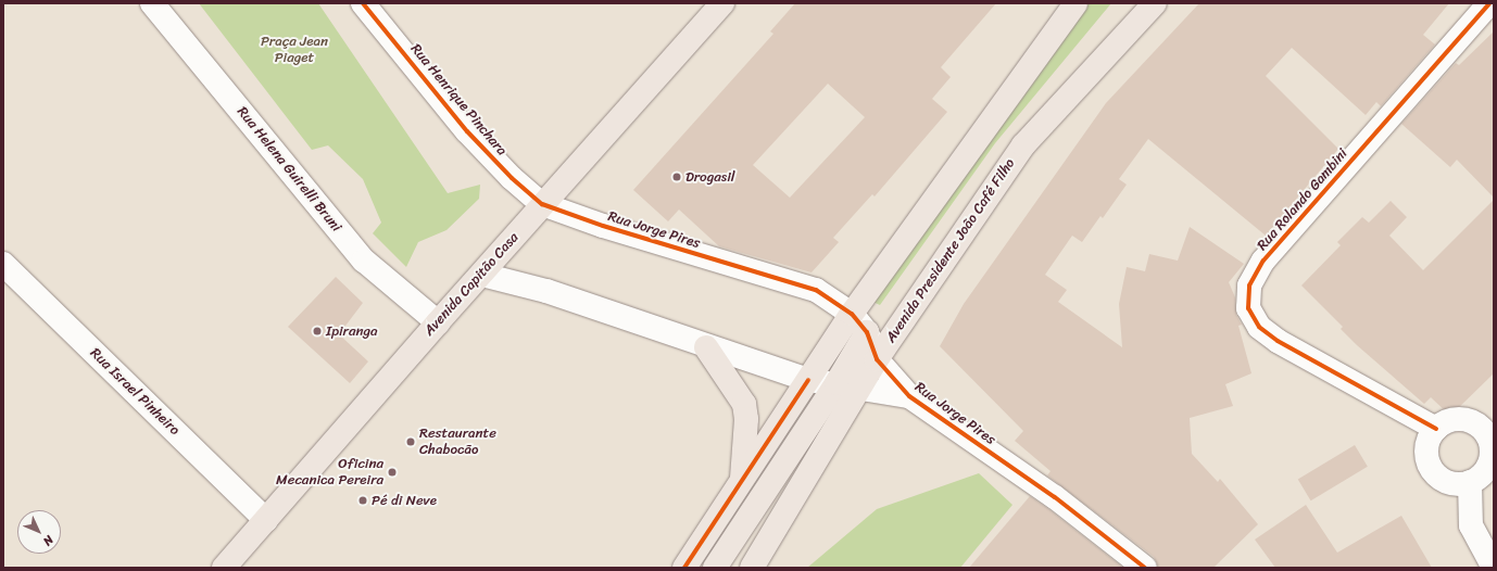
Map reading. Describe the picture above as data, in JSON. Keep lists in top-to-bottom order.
{
  "streets": {
    "main road": ["Avenida Presidente João Café Filho", "Avenida Capitão Casa"],
    "street": [
      "Rua Henrique Pinchara",
      "Rua Helena Guirelli Bruni",
      "Rua Rolando Gambini",
      "Rua Jorge Pires",
      "Rua Israel Pinheiro"
    ]
  },
  "crossings": [
    ["Rua Henrique Pinchara", "Rua Jorge Pires"],
    ["Rua Henrique Pinchara", "Avenida Capitão Casa"],
    ["Rua Helena Guirelli Bruni", "Avenida Capitão Casa"],
    ["Rua Jorge Pires", "Avenida Presidente João Café Filho"],
    ["Rua Jorge Pires", "Avenida Capitão Casa"],
    ["Avenida Capitão Casa", "Rua Israel Pinheiro"]
  ],
  "parks": ["Praça Jean Piaget"],
  "places": [
    "Drogasil",
    "Ipiranga",
    "Restaurante Chabocão",
    "Oficina Mecanica Pereira",
    "Pé di Neve"
  ],
  "north": "bottom right"
}
